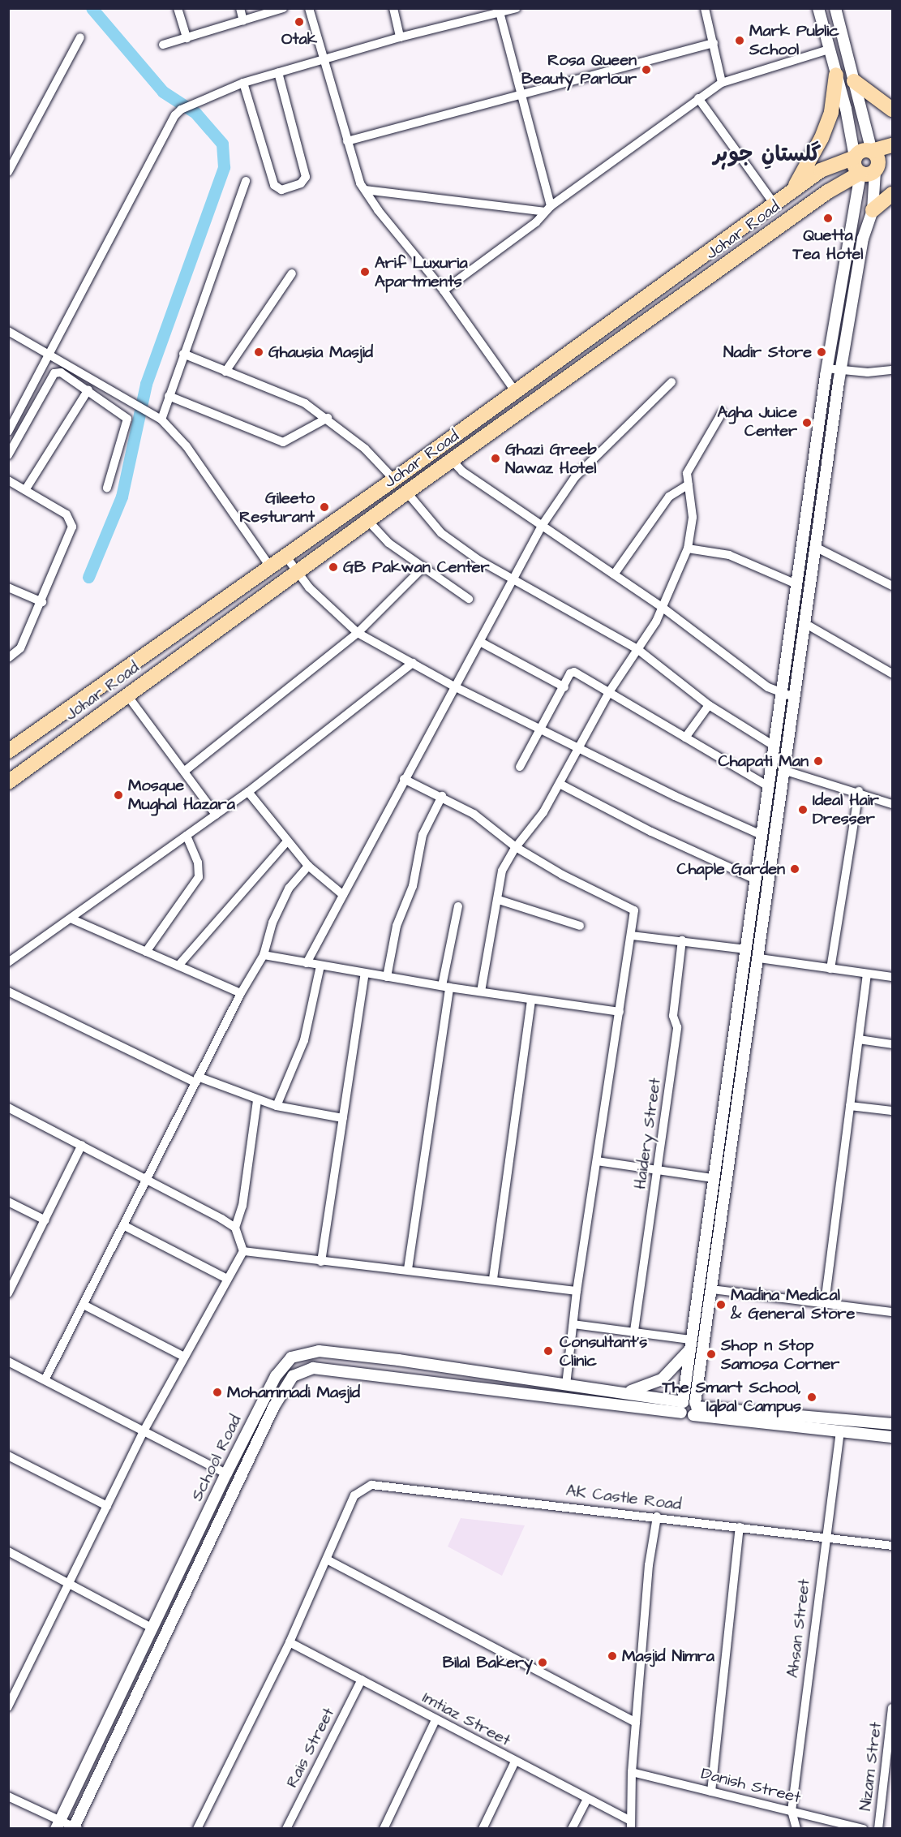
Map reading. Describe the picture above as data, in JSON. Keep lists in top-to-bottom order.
{
  "streets": {
    "main road": ["Johar Road"],
    "street": [
      "Haidery Street",
      "School Road",
      "AK Castle Road",
      "Ahsan Street",
      "Imtiaz Street",
      "Rais Street",
      "Nizam Stret",
      "Danish Street"
    ]
  },
  "crossings": [
    ["AK Castle Road", "Ahsan Street"],
    ["Ahsan Street", "Danish Street"],
    ["Imtiaz Street", "Rais Street"]
  ],
  "districts": ["گلستانِ جوہر"],
  "places": [
    "Otak",
    "Mark Public School",
    "Rosa Queen Beauty Parlour",
    "Quetta Tea Hotel",
    "Arif Luxuria Apartments",
    "Ghausia Masjid",
    "Nadir Store",
    "Agha Juice Center",
    "Ghazi Greeb Nawaz Hotel",
    "Gileeto Resturant",
    "GB Pakwan Center",
    "Chapati Man",
    "Mosque Mughal Hazara",
    "Ideal Hair Dresser",
    "Chaple Garden",
    "Madina Medical & General Store",
    "Consultant's Clinic",
    "Shop n Stop Samosa Corner",
    "Mohammadi Masjid",
    "The Smart School, Iqbal Campus",
    "Masjid Nimra",
    "Bilal Bakery"
  ]
}
